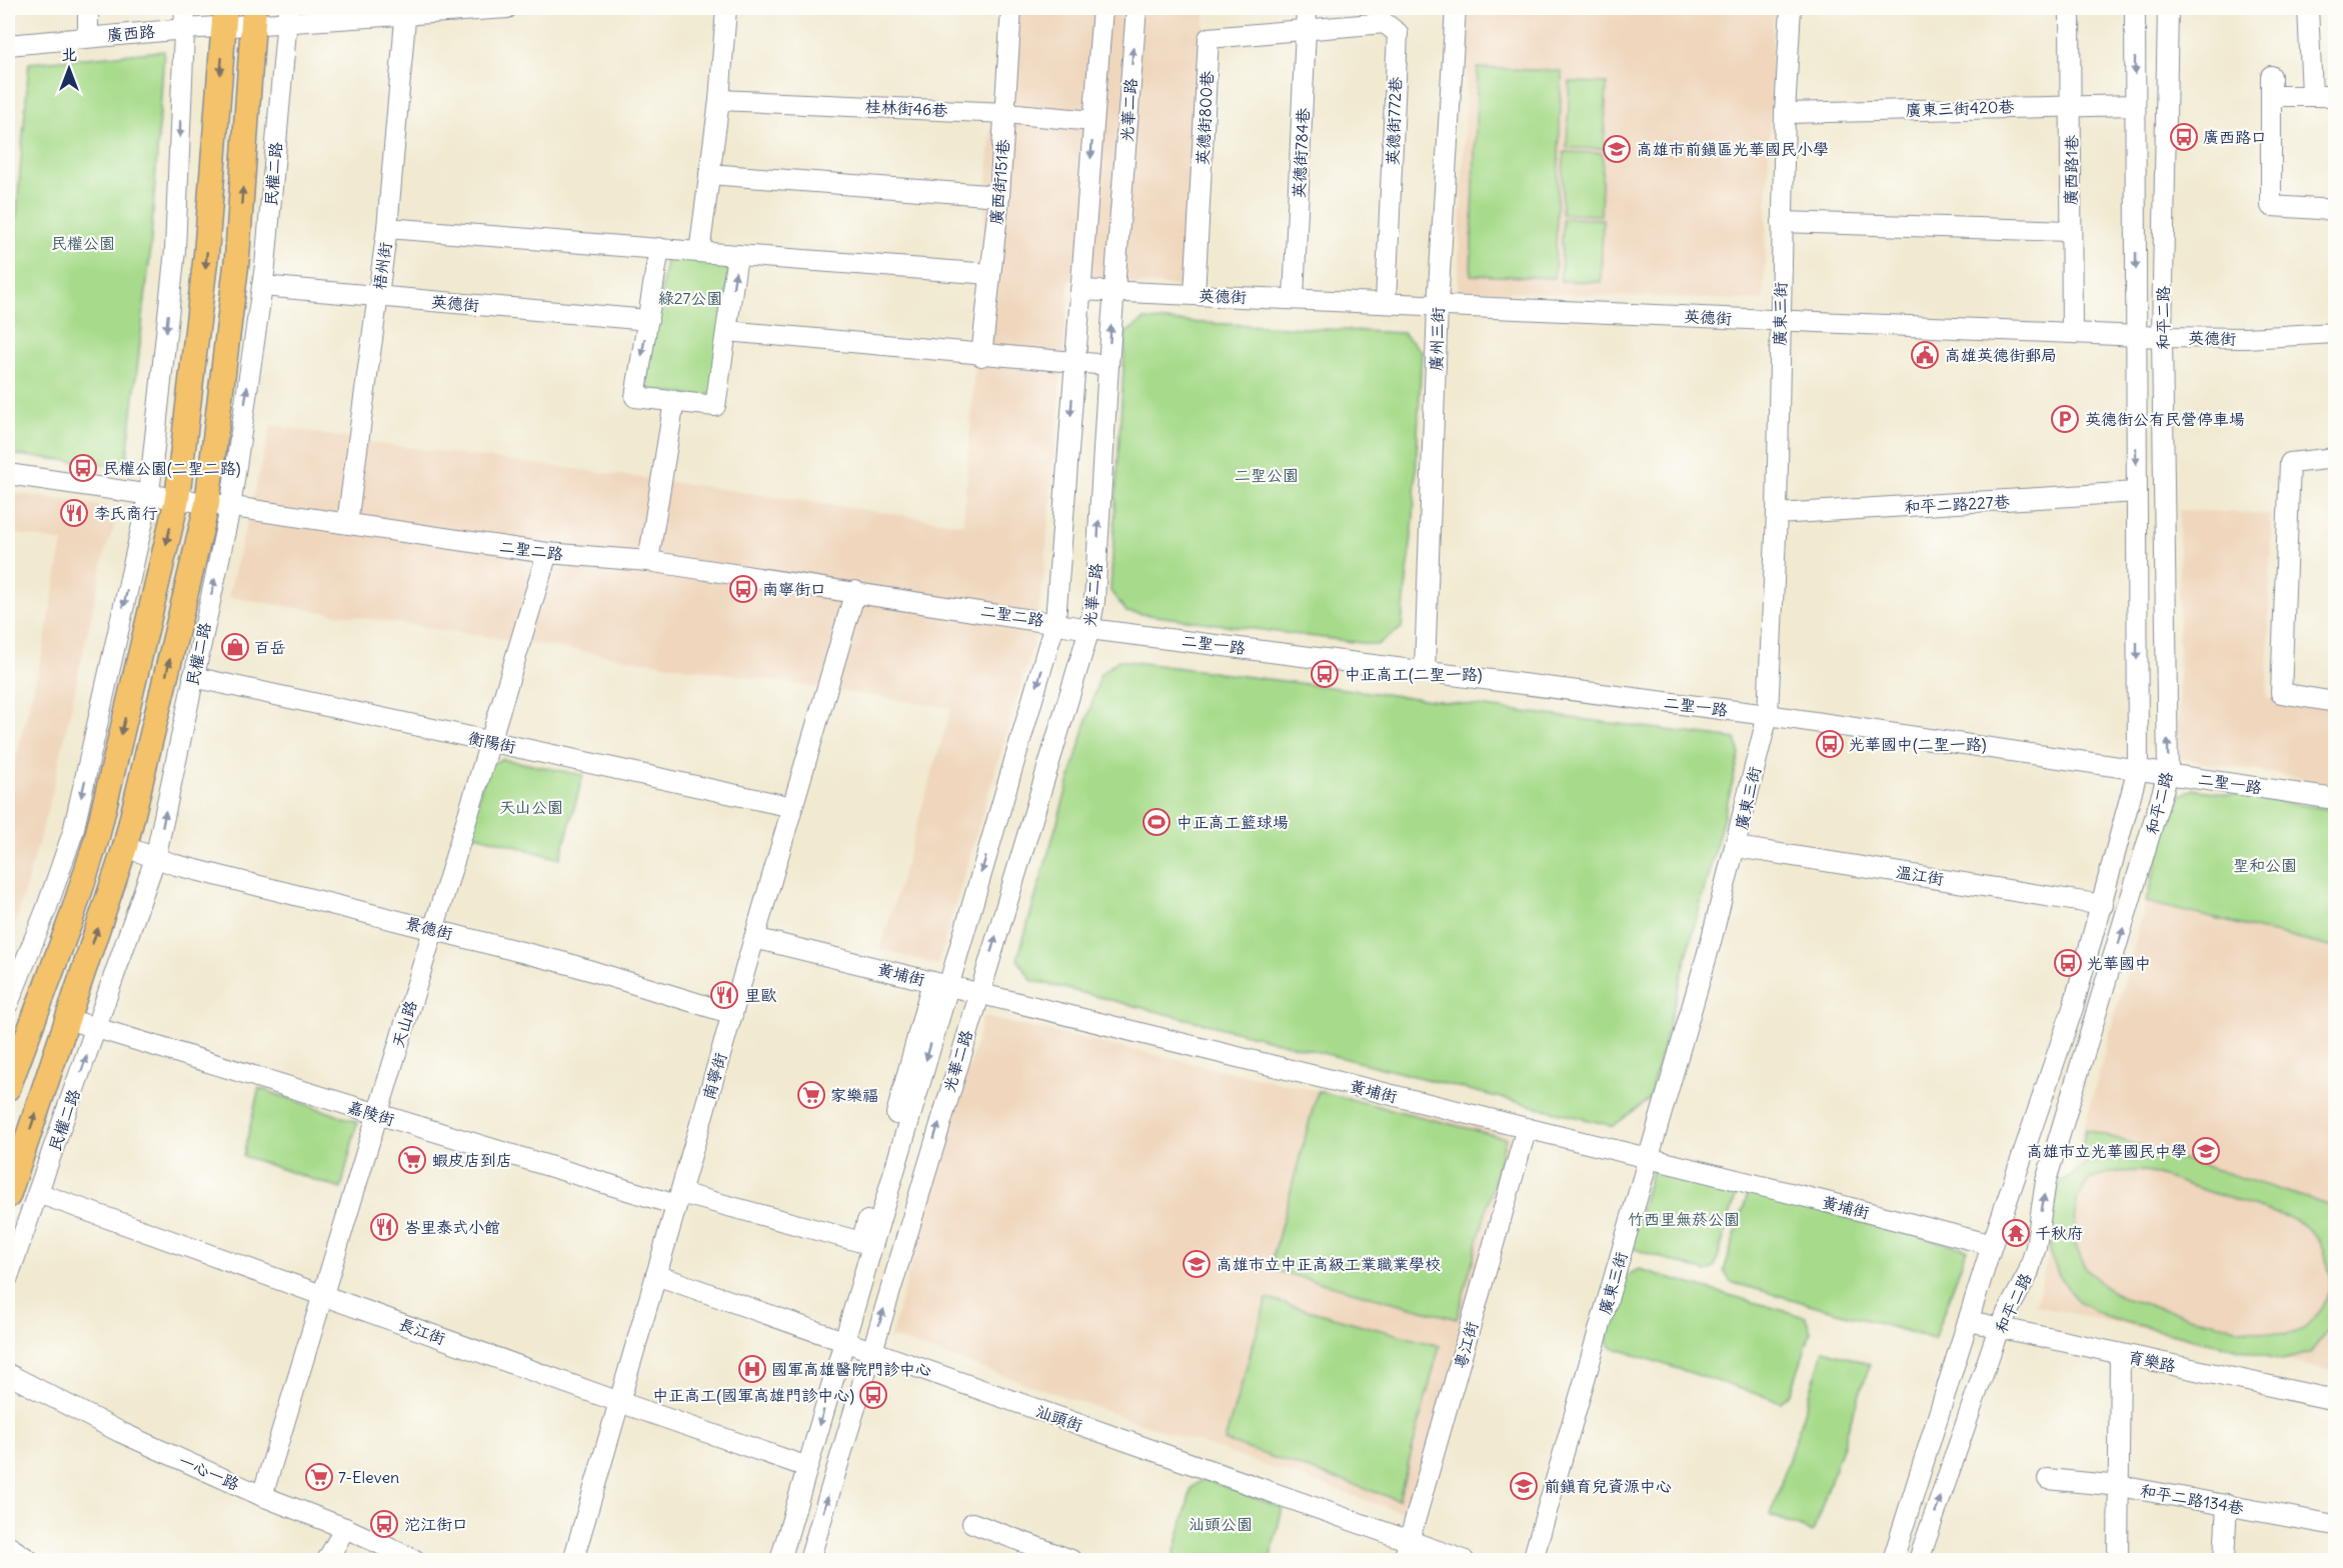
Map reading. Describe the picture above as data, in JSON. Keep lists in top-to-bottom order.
{
  "streets": {
    "main road": ["民權二路"],
    "street": [
      "廣西路",
      "桂林街46巷",
      "廣東三街420巷",
      "光華二路",
      "英德街800巷",
      "英德街772巷",
      "英德街784巷",
      "廣西路1巷",
      "廣西街151巷",
      "梧州街",
      "英德街",
      "廣東三街",
      "和平二路",
      "廣州三街",
      "和平二路227巷",
      "二聖二路",
      "二聖一路",
      "衡陽街",
      "溫江街",
      "景德街",
      "黃埔街",
      "天山路",
      "南寧街",
      "嘉陵街",
      "長江街",
      "粵江街",
      "育樂路",
      "汕頭街",
      "一心一路",
      "和平二路134巷"
    ]
  },
  "crossings": [
    ["廣西路", "民權二路"],
    ["廣西路", "梧州街"],
    ["桂林街46巷", "光華二路"],
    ["桂林街46巷", "廣西街151巷"],
    ["廣東三街420巷", "廣西路1巷"],
    ["廣東三街420巷", "廣東三街"],
    ["廣東三街420巷", "和平二路"],
    ["光華二路", "英德街"],
    ["光華二路", "二聖二路"],
    ["光華二路", "二聖一路"],
    ["光華二路", "黃埔街"],
    ["光華二路", "長江街"],
    ["光華二路", "汕頭街"],
    ["英德街800巷", "英德街772巷"],
    ["英德街800巷", "英德街784巷"],
    ["英德街800巷", "英德街"],
    ["英德街772巷", "英德街784巷"],
    ["英德街772巷", "英德街"],
    ["英德街784巷", "英德街"],
    ["廣西路1巷", "英德街"],
    ["民權二路", "英德街"],
    ["民權二路", "二聖二路"],
    ["民權二路", "衡陽街"],
    ["民權二路", "景德街"],
    ["民權二路", "嘉陵街"],
    ["民權二路", "長江街"],
    ["梧州街", "英德街"],
    ["梧州街", "二聖二路"],
    ["英德街", "廣東三街"],
    ["英德街", "和平二路"],
    ["英德街", "廣州三街"],
    ["廣東三街", "和平二路227巷"],
    ["廣東三街", "二聖一路"],
    ["廣東三街", "溫江街"],
    ["廣東三街", "黃埔街"],
    ["和平二路", "和平二路227巷"],
    ["和平二路", "二聖一路"],
    ["和平二路", "溫江街"],
    ["和平二路", "黃埔街"],
    ["和平二路", "育樂路"],
    ["廣州三街", "二聖一路"],
    ["二聖二路", "二聖一路"],
    ["二聖二路", "天山路"],
    ["二聖二路", "南寧街"],
    ["衡陽街", "天山路"],
    ["衡陽街", "南寧街"],
    ["景德街", "天山路"],
    ["景德街", "南寧街"],
    ["黃埔街", "南寧街"],
    ["黃埔街", "粵江街"],
    ["天山路", "嘉陵街"],
    ["天山路", "長江街"],
    ["天山路", "一心一路"],
    ["南寧街", "嘉陵街"],
    ["南寧街", "長江街"],
    ["南寧街", "汕頭街"],
    ["粵江街", "汕頭街"]
  ],
  "parks": [
    "民權公園",
    "綠27公園",
    "二聖公園",
    "天山公園",
    "聖和公園",
    "竹西里無菸公園",
    "汕頭公園"
  ],
  "places": {
    "bus stop": [
      "廣西路口",
      "民權公園(二聖二路)",
      "南寧街口",
      "中正高工(二聖一路)",
      "光華國中(二聖一路)",
      "光華國中",
      "中正高工(國軍高雄門診中心)",
      "沱江街口"
    ],
    "school or university": [
      "高雄市前鎮區光華國民小學",
      "高雄市立光華國民中學",
      "高雄市立中正高級工業職業學校",
      "前鎮育兒資源中心"
    ],
    "public building": ["高雄英德街郵局"],
    "parking": ["英德街公有民營停車場"],
    "restaurant": ["李氏商行", "里歐", "峇里泰式小館"],
    "shop": ["百岳"],
    "sports": ["中正高工籃球場"],
    "supermarket": ["家樂福", "蝦皮店到店", "7-Eleven"],
    "temple": ["千秋府"],
    "hospital": ["國軍高雄醫院門診中心"]
  },
  "north": "top"
}
